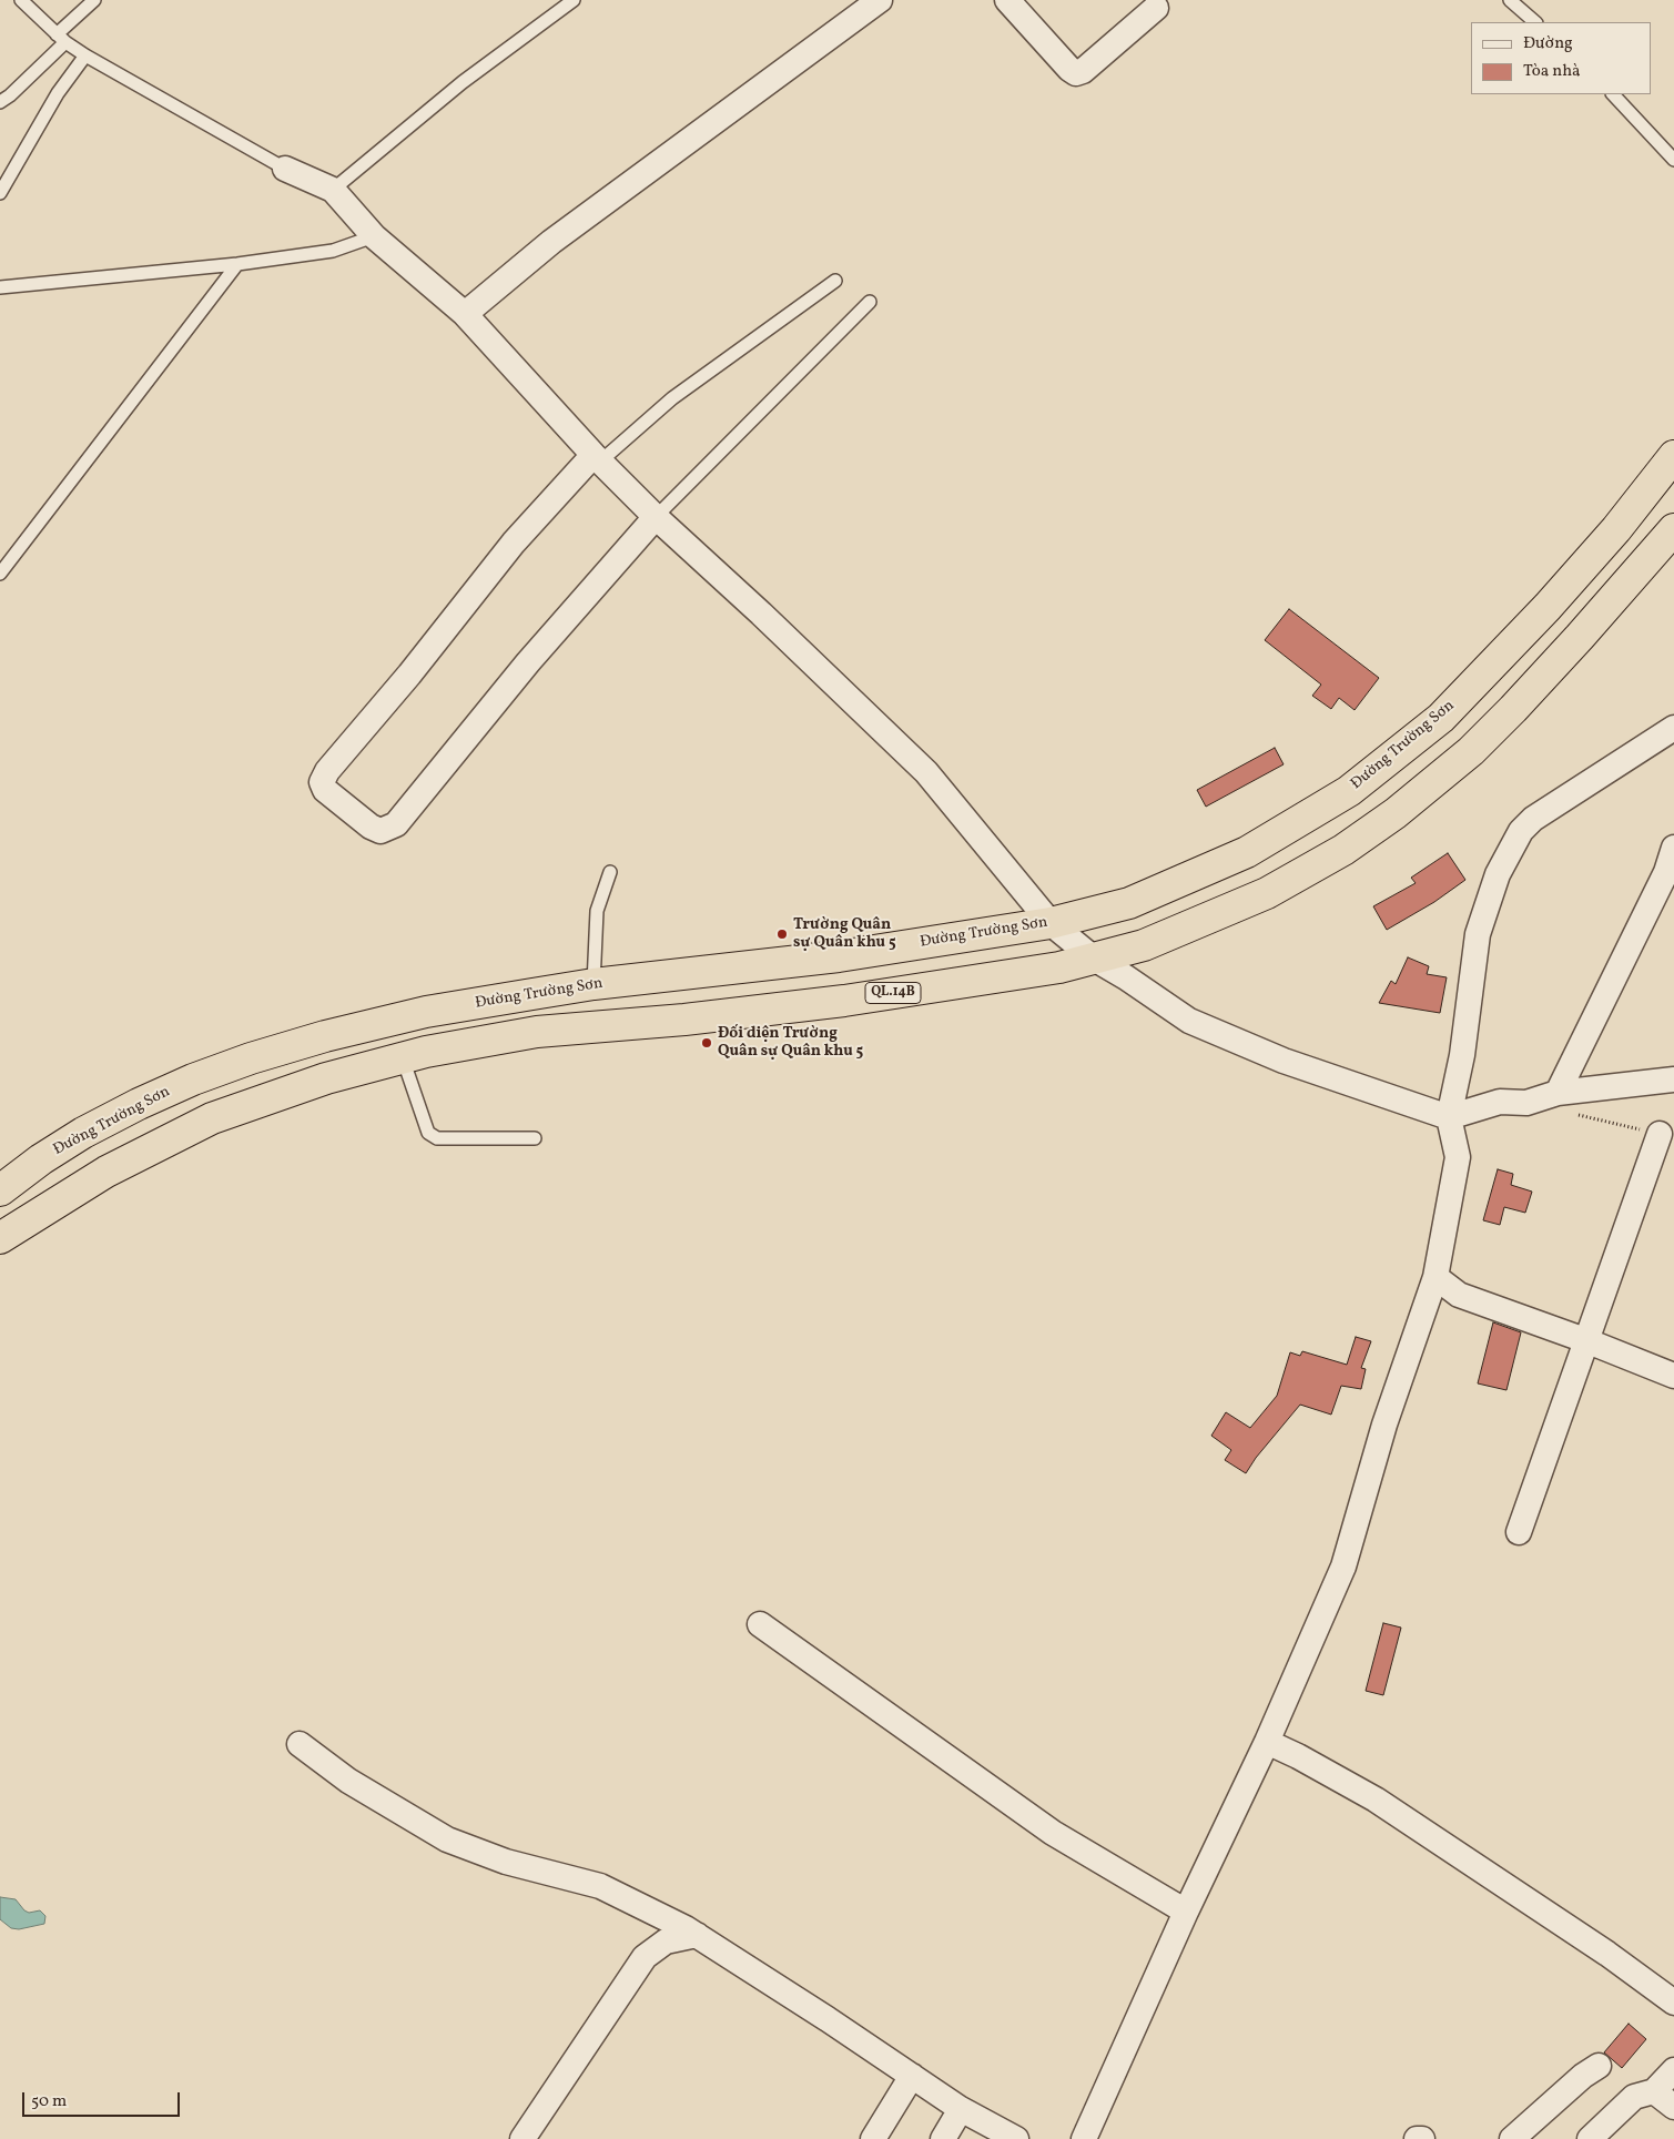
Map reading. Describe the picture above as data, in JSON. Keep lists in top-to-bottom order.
{
  "streets": {
    "highway": ["Đường Trường Sơn", "QL.14B"]
  },
  "places": ["Trường Quân sự Quân khu 5", "Đối diện Trường Quân sự Quân khu 5"],
  "legend": ["Đường", "Tòa nhà"],
  "scale_bar": "50 m"
}
